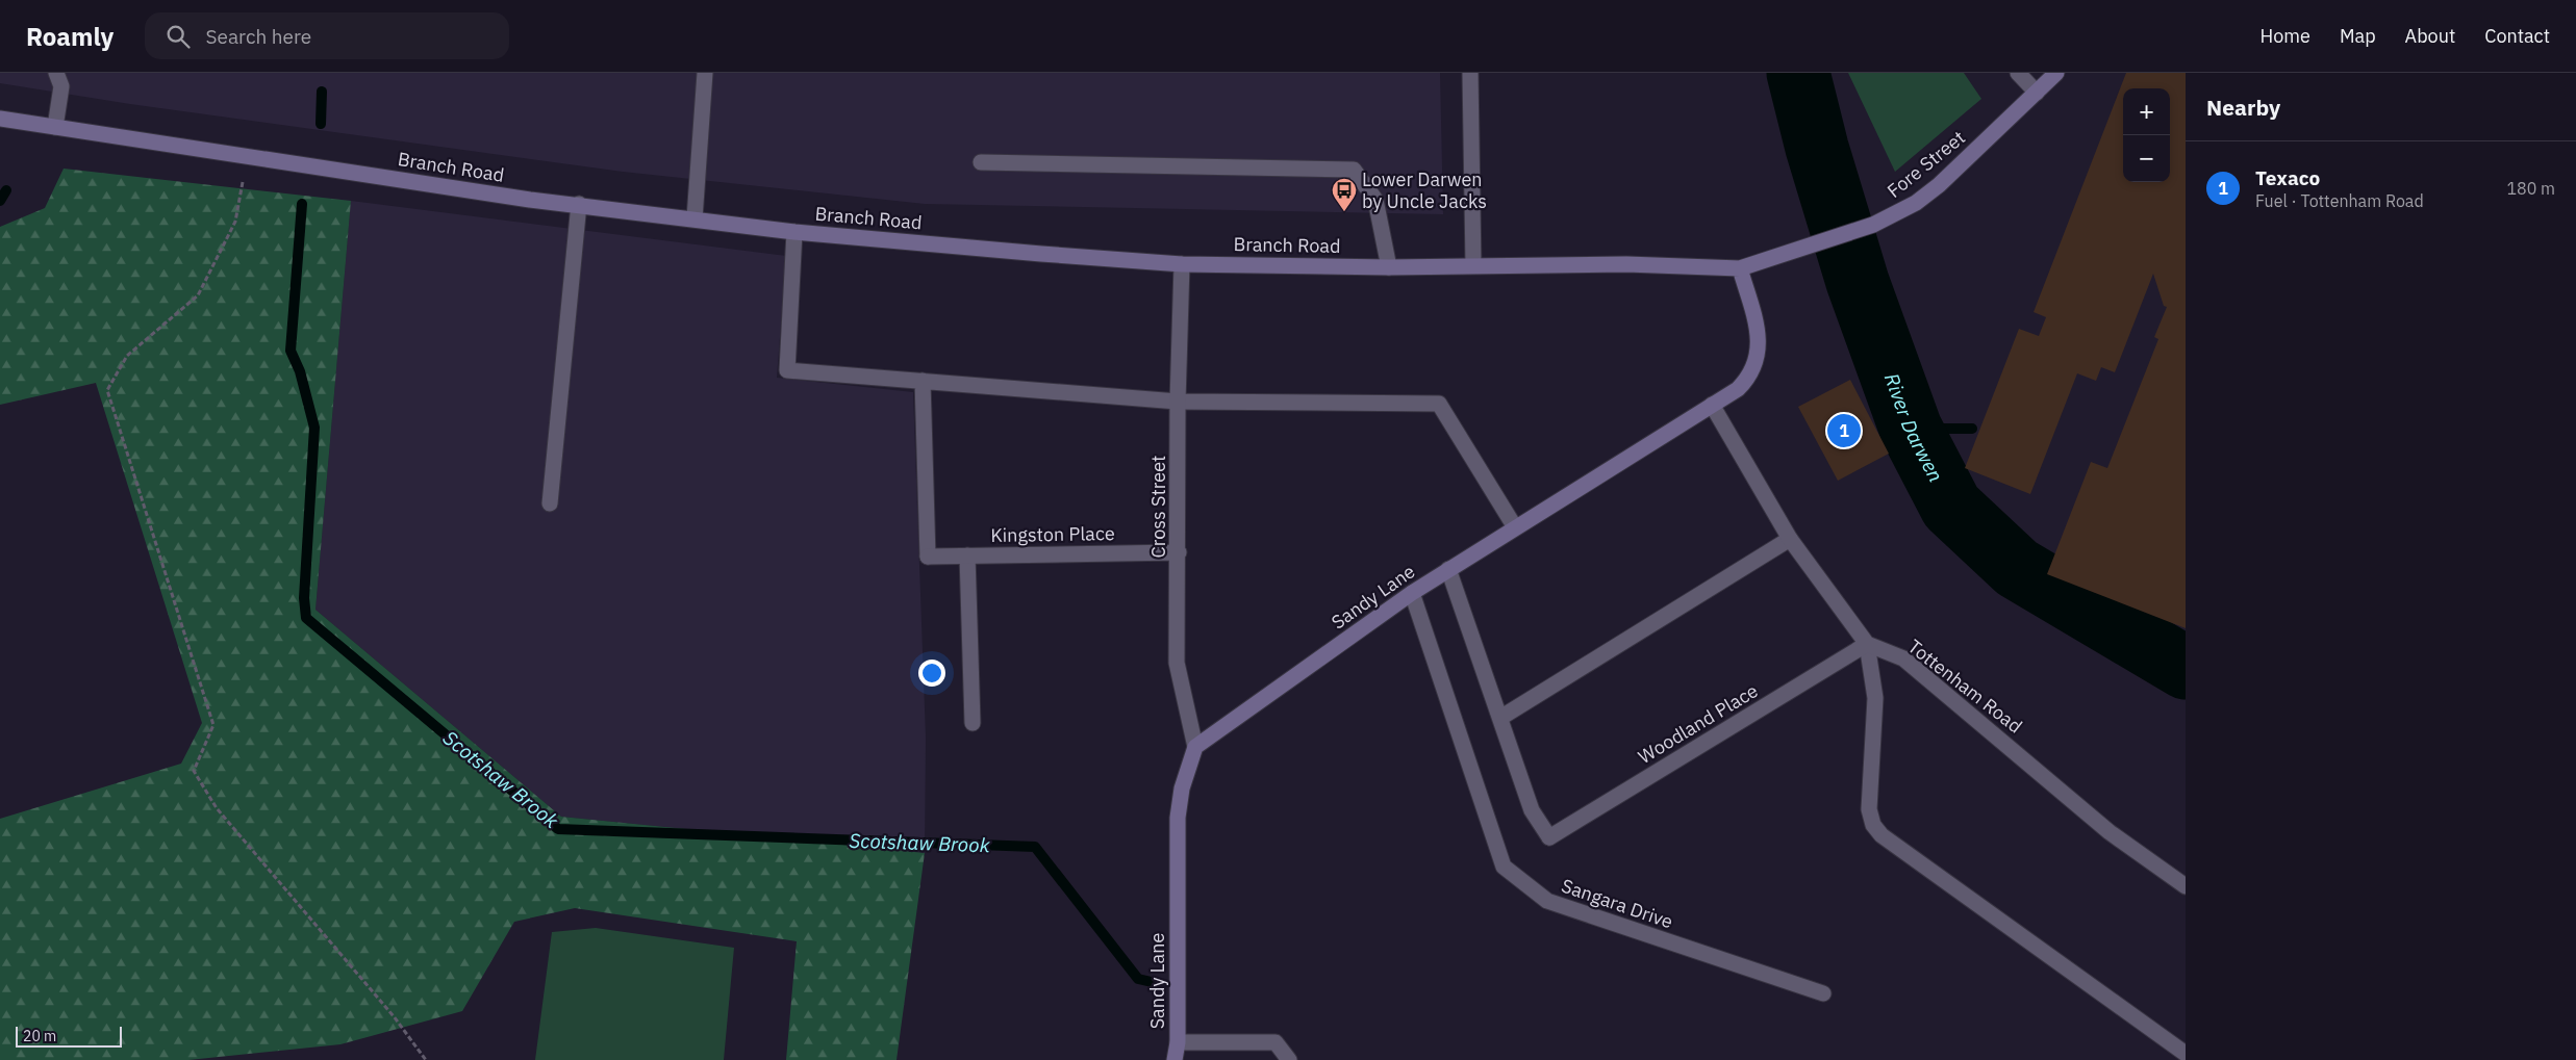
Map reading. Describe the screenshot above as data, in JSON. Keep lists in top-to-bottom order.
{
  "streets": {
    "street": [
      "Fore Street",
      "Branch Road",
      "Cross Street",
      "Kingston Place",
      "Sandy Lane",
      "Tottenham Road",
      "Woodland Place",
      "Sangara Drive"
    ]
  },
  "crossings": [
    ["Fore Street", "Branch Road"],
    ["Fore Street", "Sandy Lane"],
    ["Branch Road", "Cross Street"],
    ["Branch Road", "Sandy Lane"],
    ["Cross Street", "Kingston Place"],
    ["Cross Street", "Sandy Lane"],
    ["Sandy Lane", "Sangara Drive"],
    ["Tottenham Road", "Woodland Place"]
  ],
  "water": ["River Darwen", "Scotshaw Brook"],
  "places": {
    "bus stop": ["Lower Darwen by Uncle Jacks"]
  },
  "scale_bar": "20 m",
  "page": {
    "header": "Roamly",
    "search": "Search here",
    "nav": [
      "Home",
      "Map",
      "About",
      "Contact"
    ],
    "heading": "Nearby",
    "map_buttons": ["+", "−"],
    "list": [
      {
        "mark": "1",
        "name": "Texaco",
        "note": "Fuel · Tottenham Road",
        "value": "180 m"
      }
    ],
    "pins": "1",
    "scale": "20 m"
  }
}
